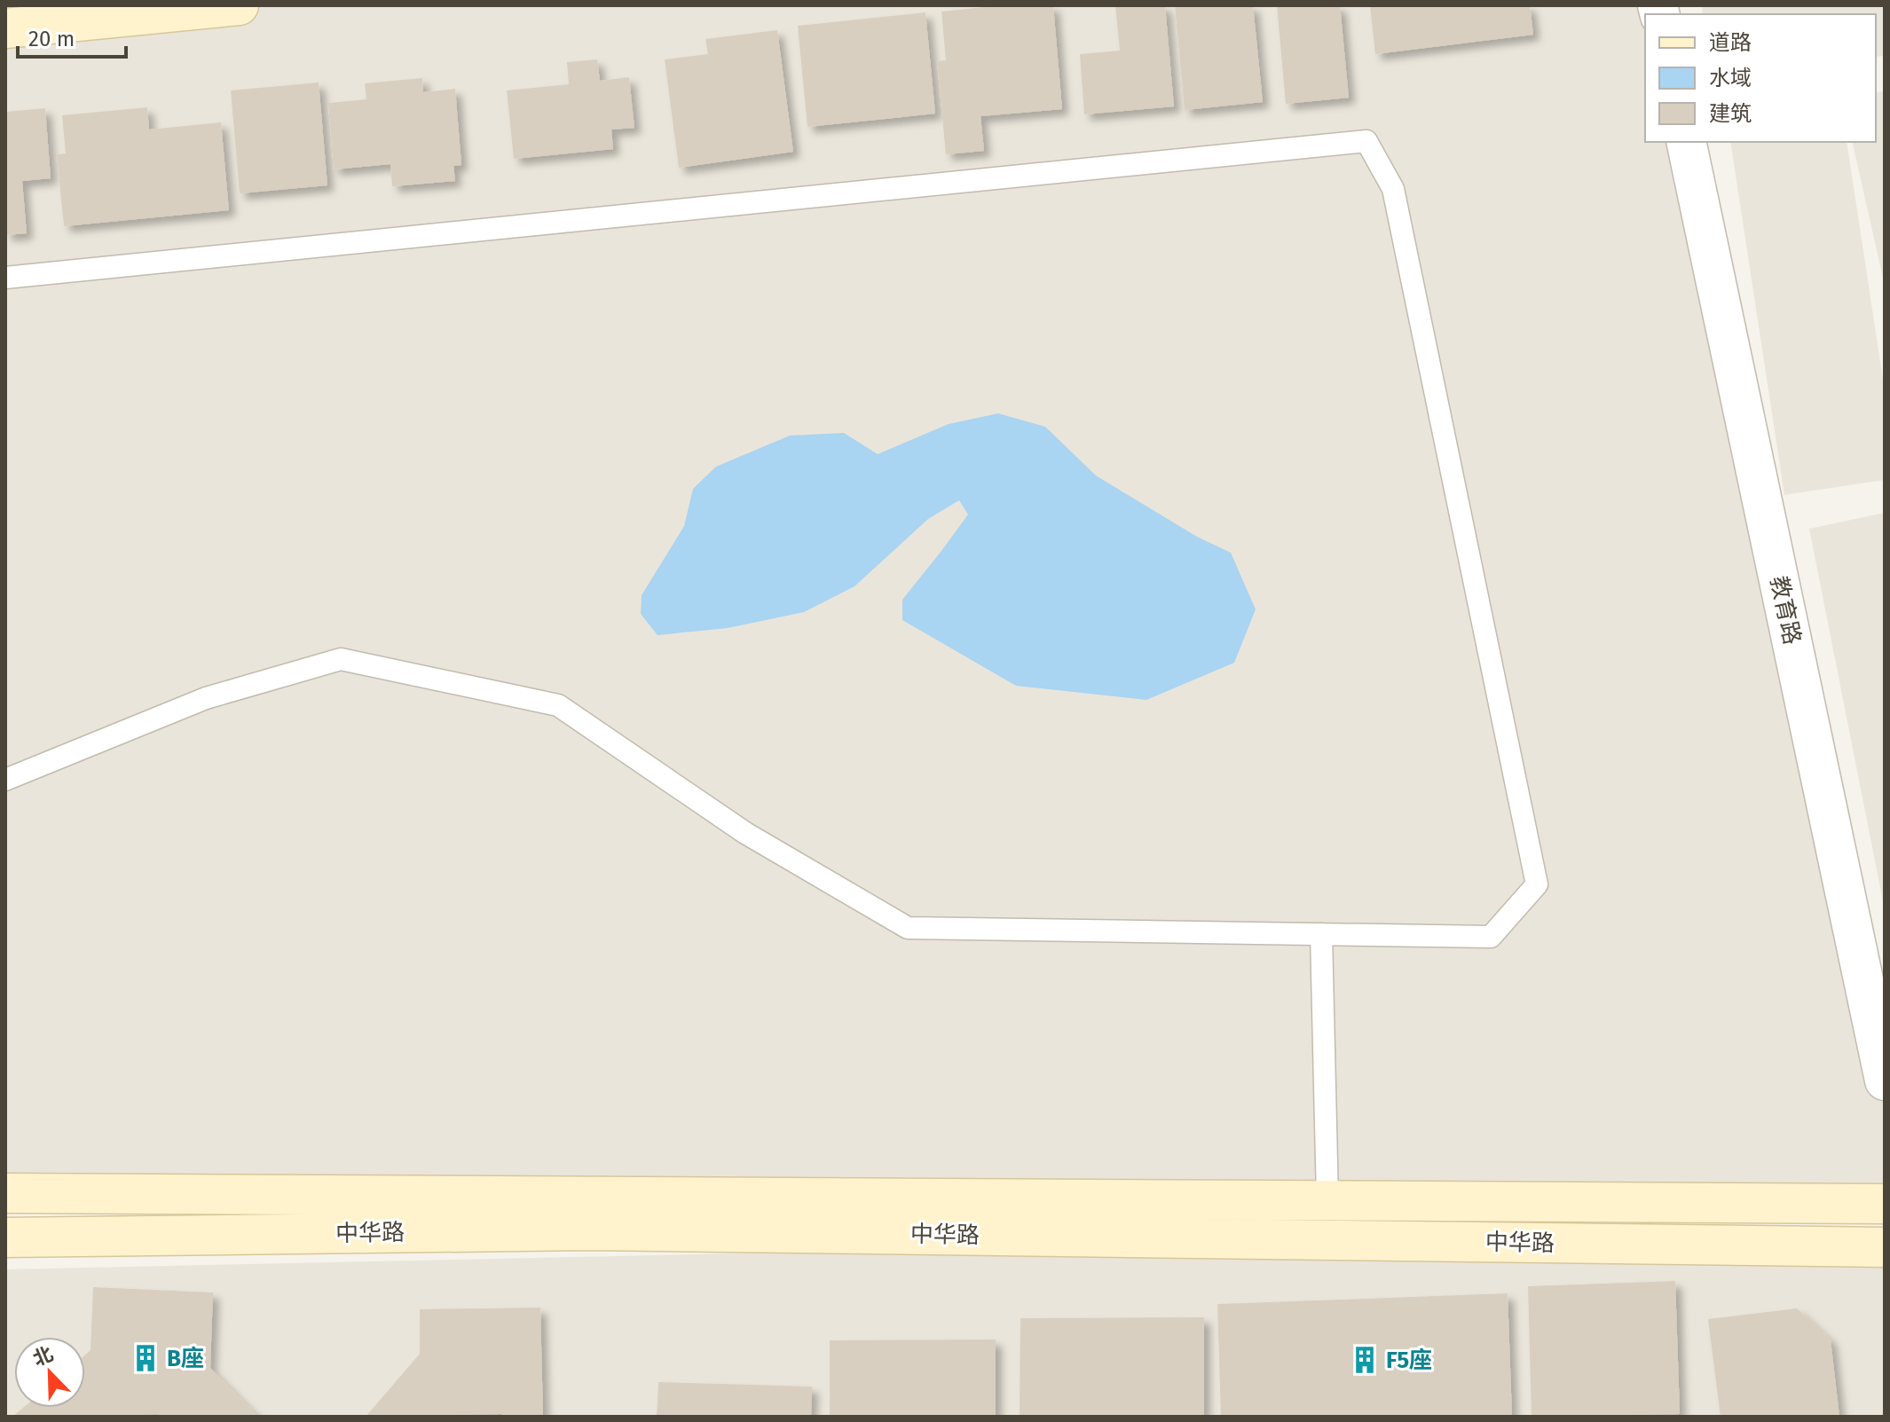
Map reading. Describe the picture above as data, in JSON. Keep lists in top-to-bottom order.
{
  "streets": {
    "street": ["教育路", "中华路"]
  },
  "places": {
    "building": ["B座", "F5座"]
  },
  "legend": ["道路", "水域", "建筑"],
  "scale_bar": "20 m",
  "north": "top left"
}
